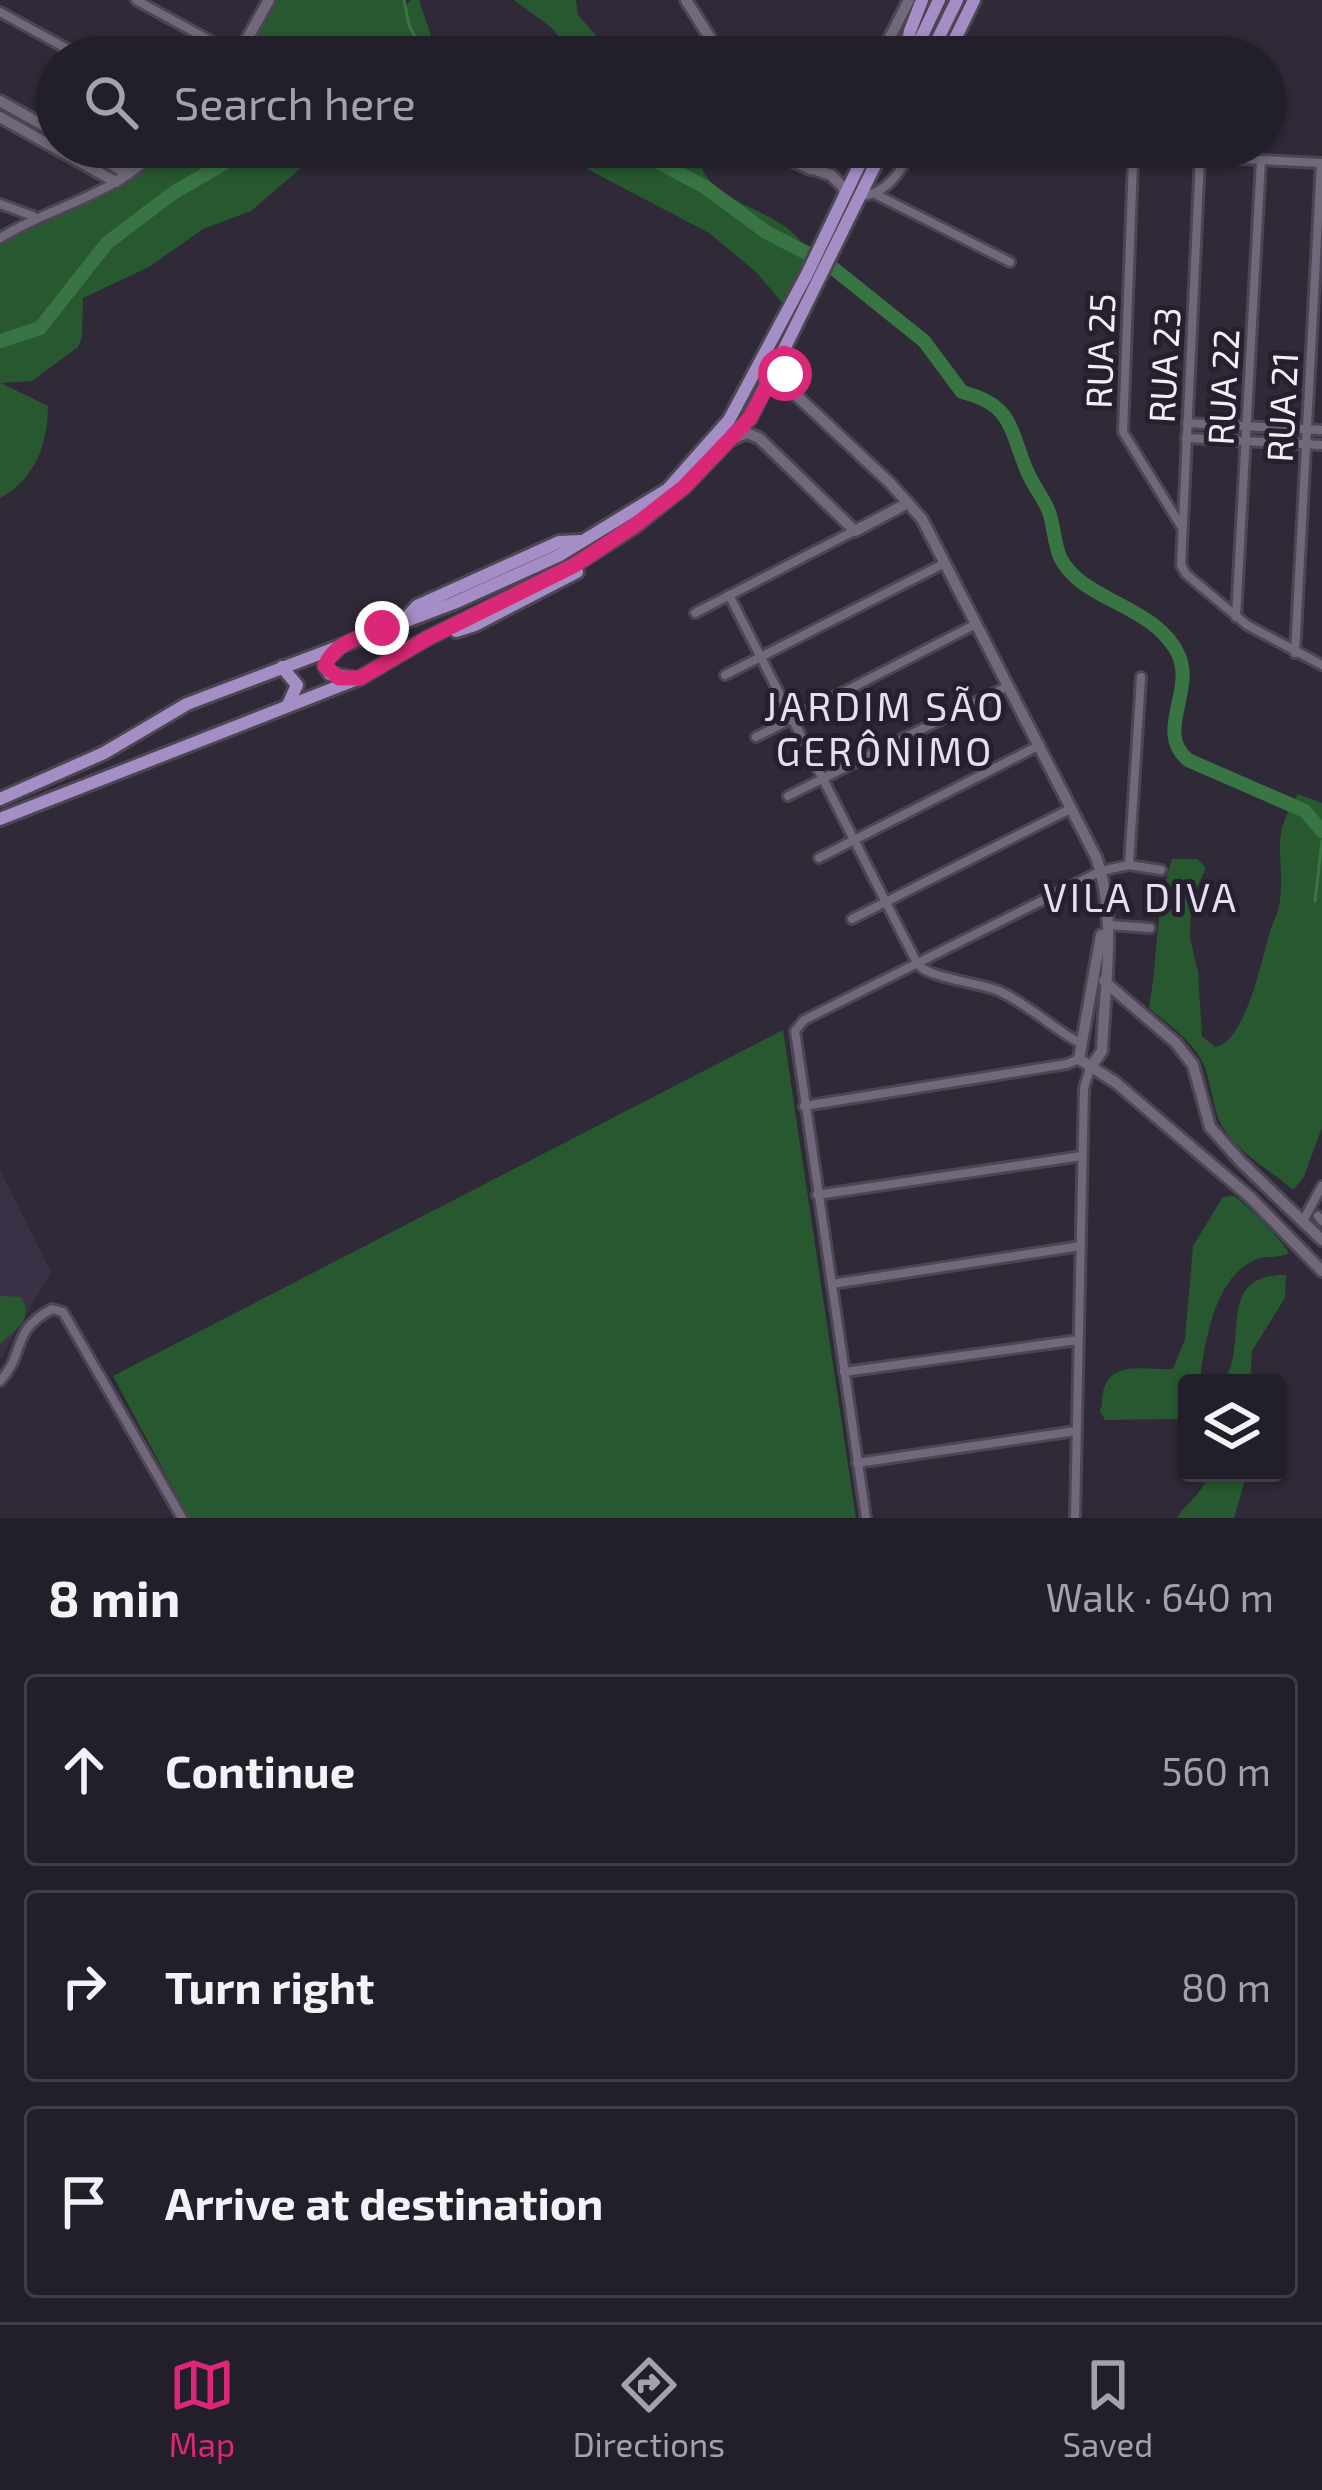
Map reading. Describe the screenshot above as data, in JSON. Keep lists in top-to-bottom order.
{
  "streets": {
    "street": [
      "RUA 25",
      "RUA 23",
      "RUA 22",
      "RUA 21"
    ]
  },
  "crossings": [
    ["RUA 25", "RUA 23"],
    ["RUA 23", "RUA 22"]
  ],
  "districts": ["JARDIM SÃO GERÔNIMO", "VILA DIVA"],
  "page": {
    "search": "Search here",
    "heading": ["8 min", "Walk · 640 m"],
    "list": [
      ["Continue", "560 m"],
      ["Turn right", "80 m"],
      "Arrive at destination"
    ],
    "nav": ["Map", "Directions", "Saved"]
  }
}
